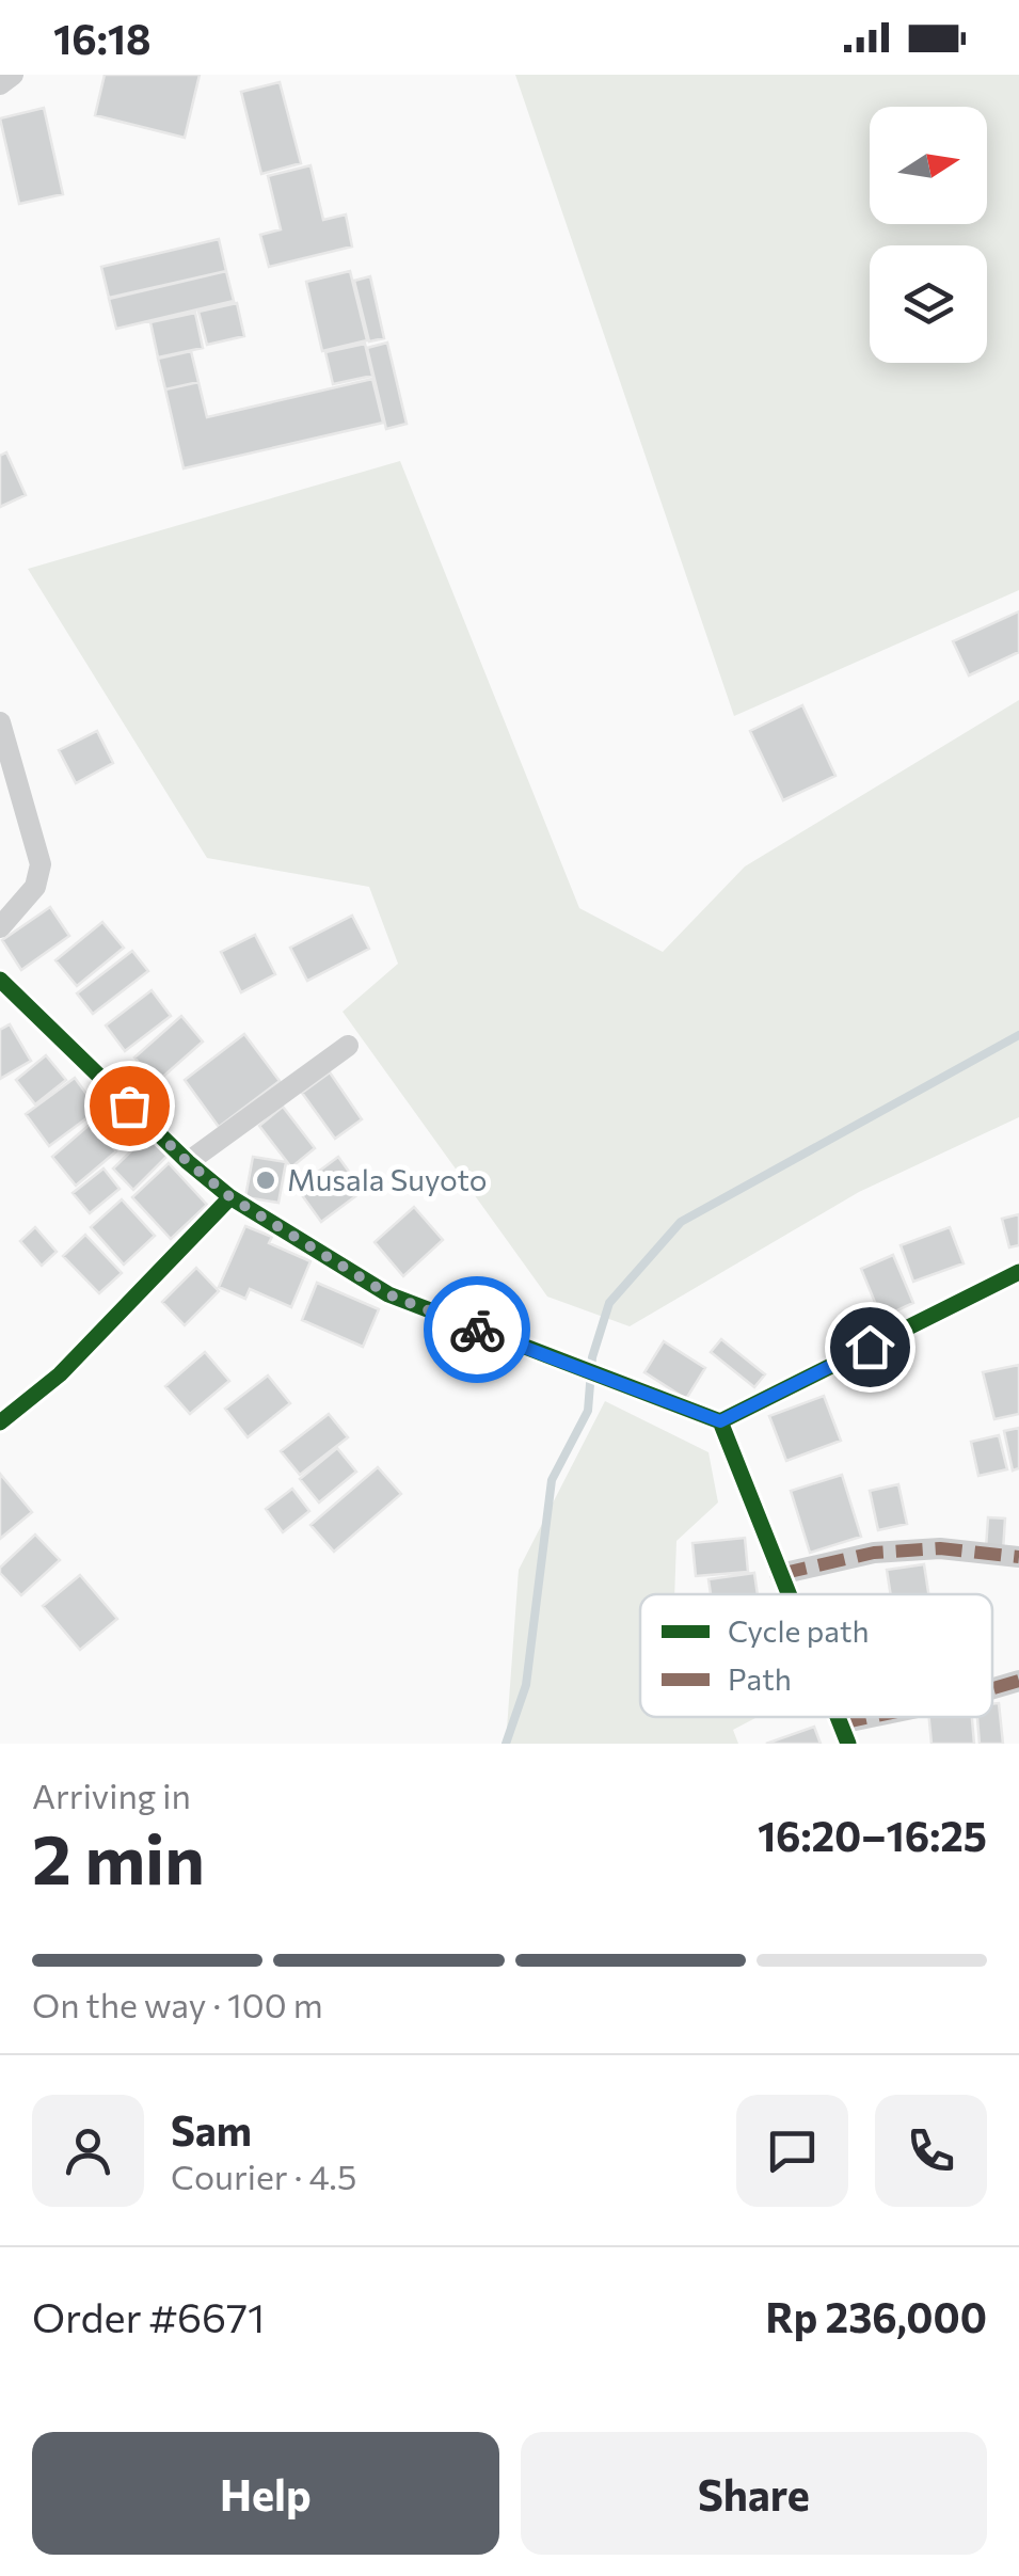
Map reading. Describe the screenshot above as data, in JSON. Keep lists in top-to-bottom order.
{
  "places": ["Musala Suyoto"],
  "legend": ["Cycle path", "Path"],
  "north": "right",
  "page": {
    "status": "16:18",
    "heading": ["2 min", "Arriving in", "16:20–16:25"],
    "panel": [
      "Sam",
      "Courier · 4.5",
      "Order #6671",
      "Rp 236,000"
    ],
    "bar": "On the way · 100 m",
    "buttons": ["Help", "Share"]
  }
}
